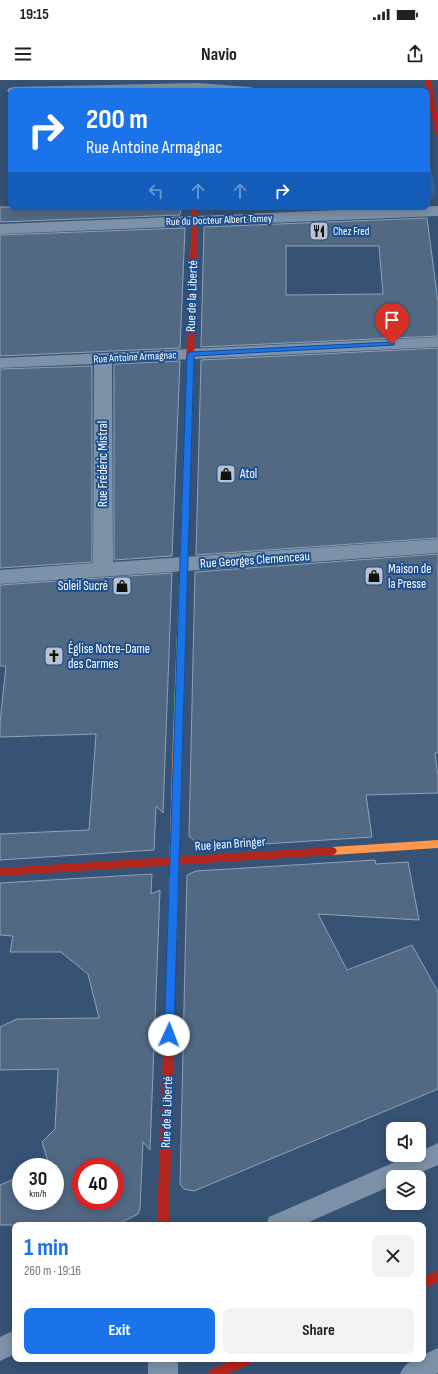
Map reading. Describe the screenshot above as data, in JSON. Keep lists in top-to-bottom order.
{
  "streets": {
    "street": [
      "Rue du Docteur Albert Tomey",
      "Rue de la Liberté",
      "Rue Antoine Armagnac",
      "Rue Frédéric Mistral",
      "Rue Georges Clemenceau",
      "Rue Jean Bringer"
    ]
  },
  "crossings": [
    ["Rue du Docteur Albert Tomey", "Rue de la Liberté"],
    ["Rue de la Liberté", "Rue Antoine Armagnac"],
    ["Rue de la Liberté", "Rue Georges Clemenceau"],
    ["Rue de la Liberté", "Rue Jean Bringer"],
    ["Rue Antoine Armagnac", "Rue Frédéric Mistral"],
    ["Rue Frédéric Mistral", "Rue Georges Clemenceau"]
  ],
  "places": {
    "restaurant": ["Chez Fred"],
    "shop": ["Atol", "Maison de la Presse", "Soleil Sucré"],
    "church": ["Église Notre-Dame des Carmes"]
  },
  "page": {
    "status": "19:15",
    "header": "Navio",
    "turn": ["200 m", "Rue Antoine Armagnac"],
    "speed": "30 km/h",
    "limit": "40",
    "heading": ["1 min", "260 m · 19:16"],
    "buttons": ["Exit", "Share"]
  }
}
